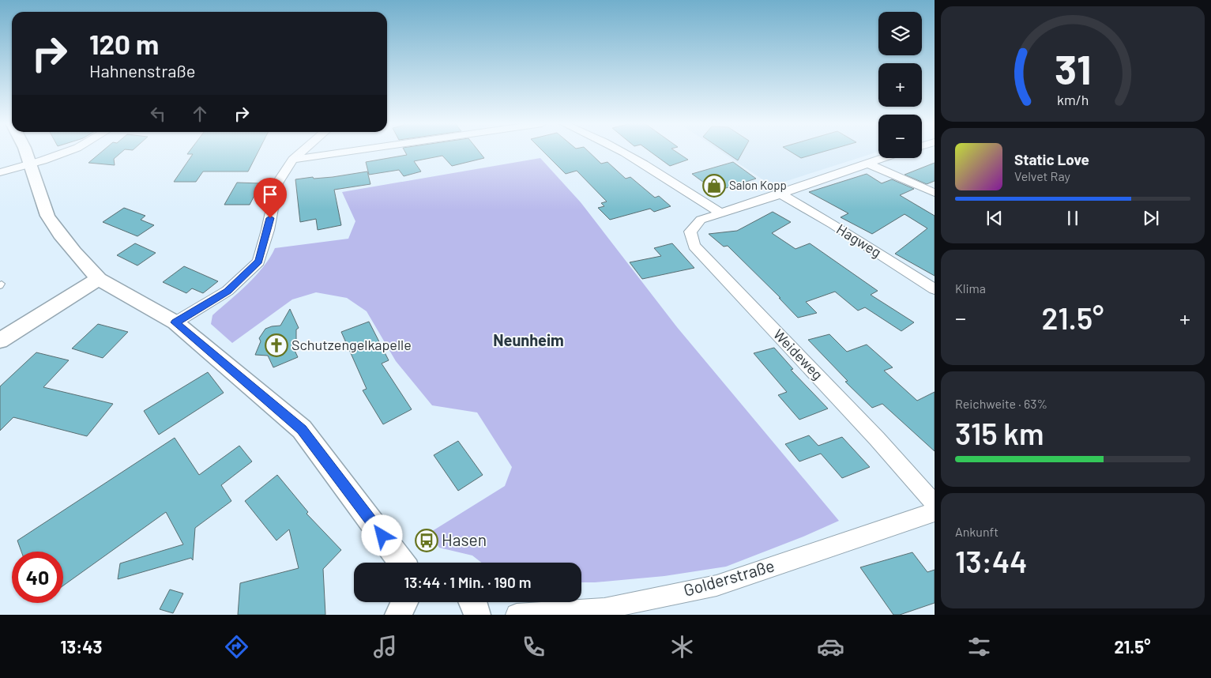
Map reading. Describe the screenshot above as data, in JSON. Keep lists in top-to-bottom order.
{
  "streets": {
    "street": ["Hagweg", "Weideweg", "Golderstraße"]
  },
  "districts": ["Neunheim"],
  "places": {
    "shop": ["Salon Kopp"],
    "church": ["Schutzengelkapelle"],
    "bus stop": ["Hasen"]
  },
  "page": {
    "map_buttons": ["+", "−"],
    "turn": ["120 m", "Hahnenstraße"],
    "song": ["Static Love", "Velvet Ray"],
    "tile": [
      "Klima",
      ["Reichweite · 63%", "315 km"],
      ["Ankunft", "13:44"]
    ],
    "heat": ["−", "21.5°", "+"],
    "limit": "40",
    "trip": "13:44 · 1 Min. · 190 m",
    "tabs": ["13:43", "21.5°"],
    "gauge": ["31", "km/h"]
  }
}
